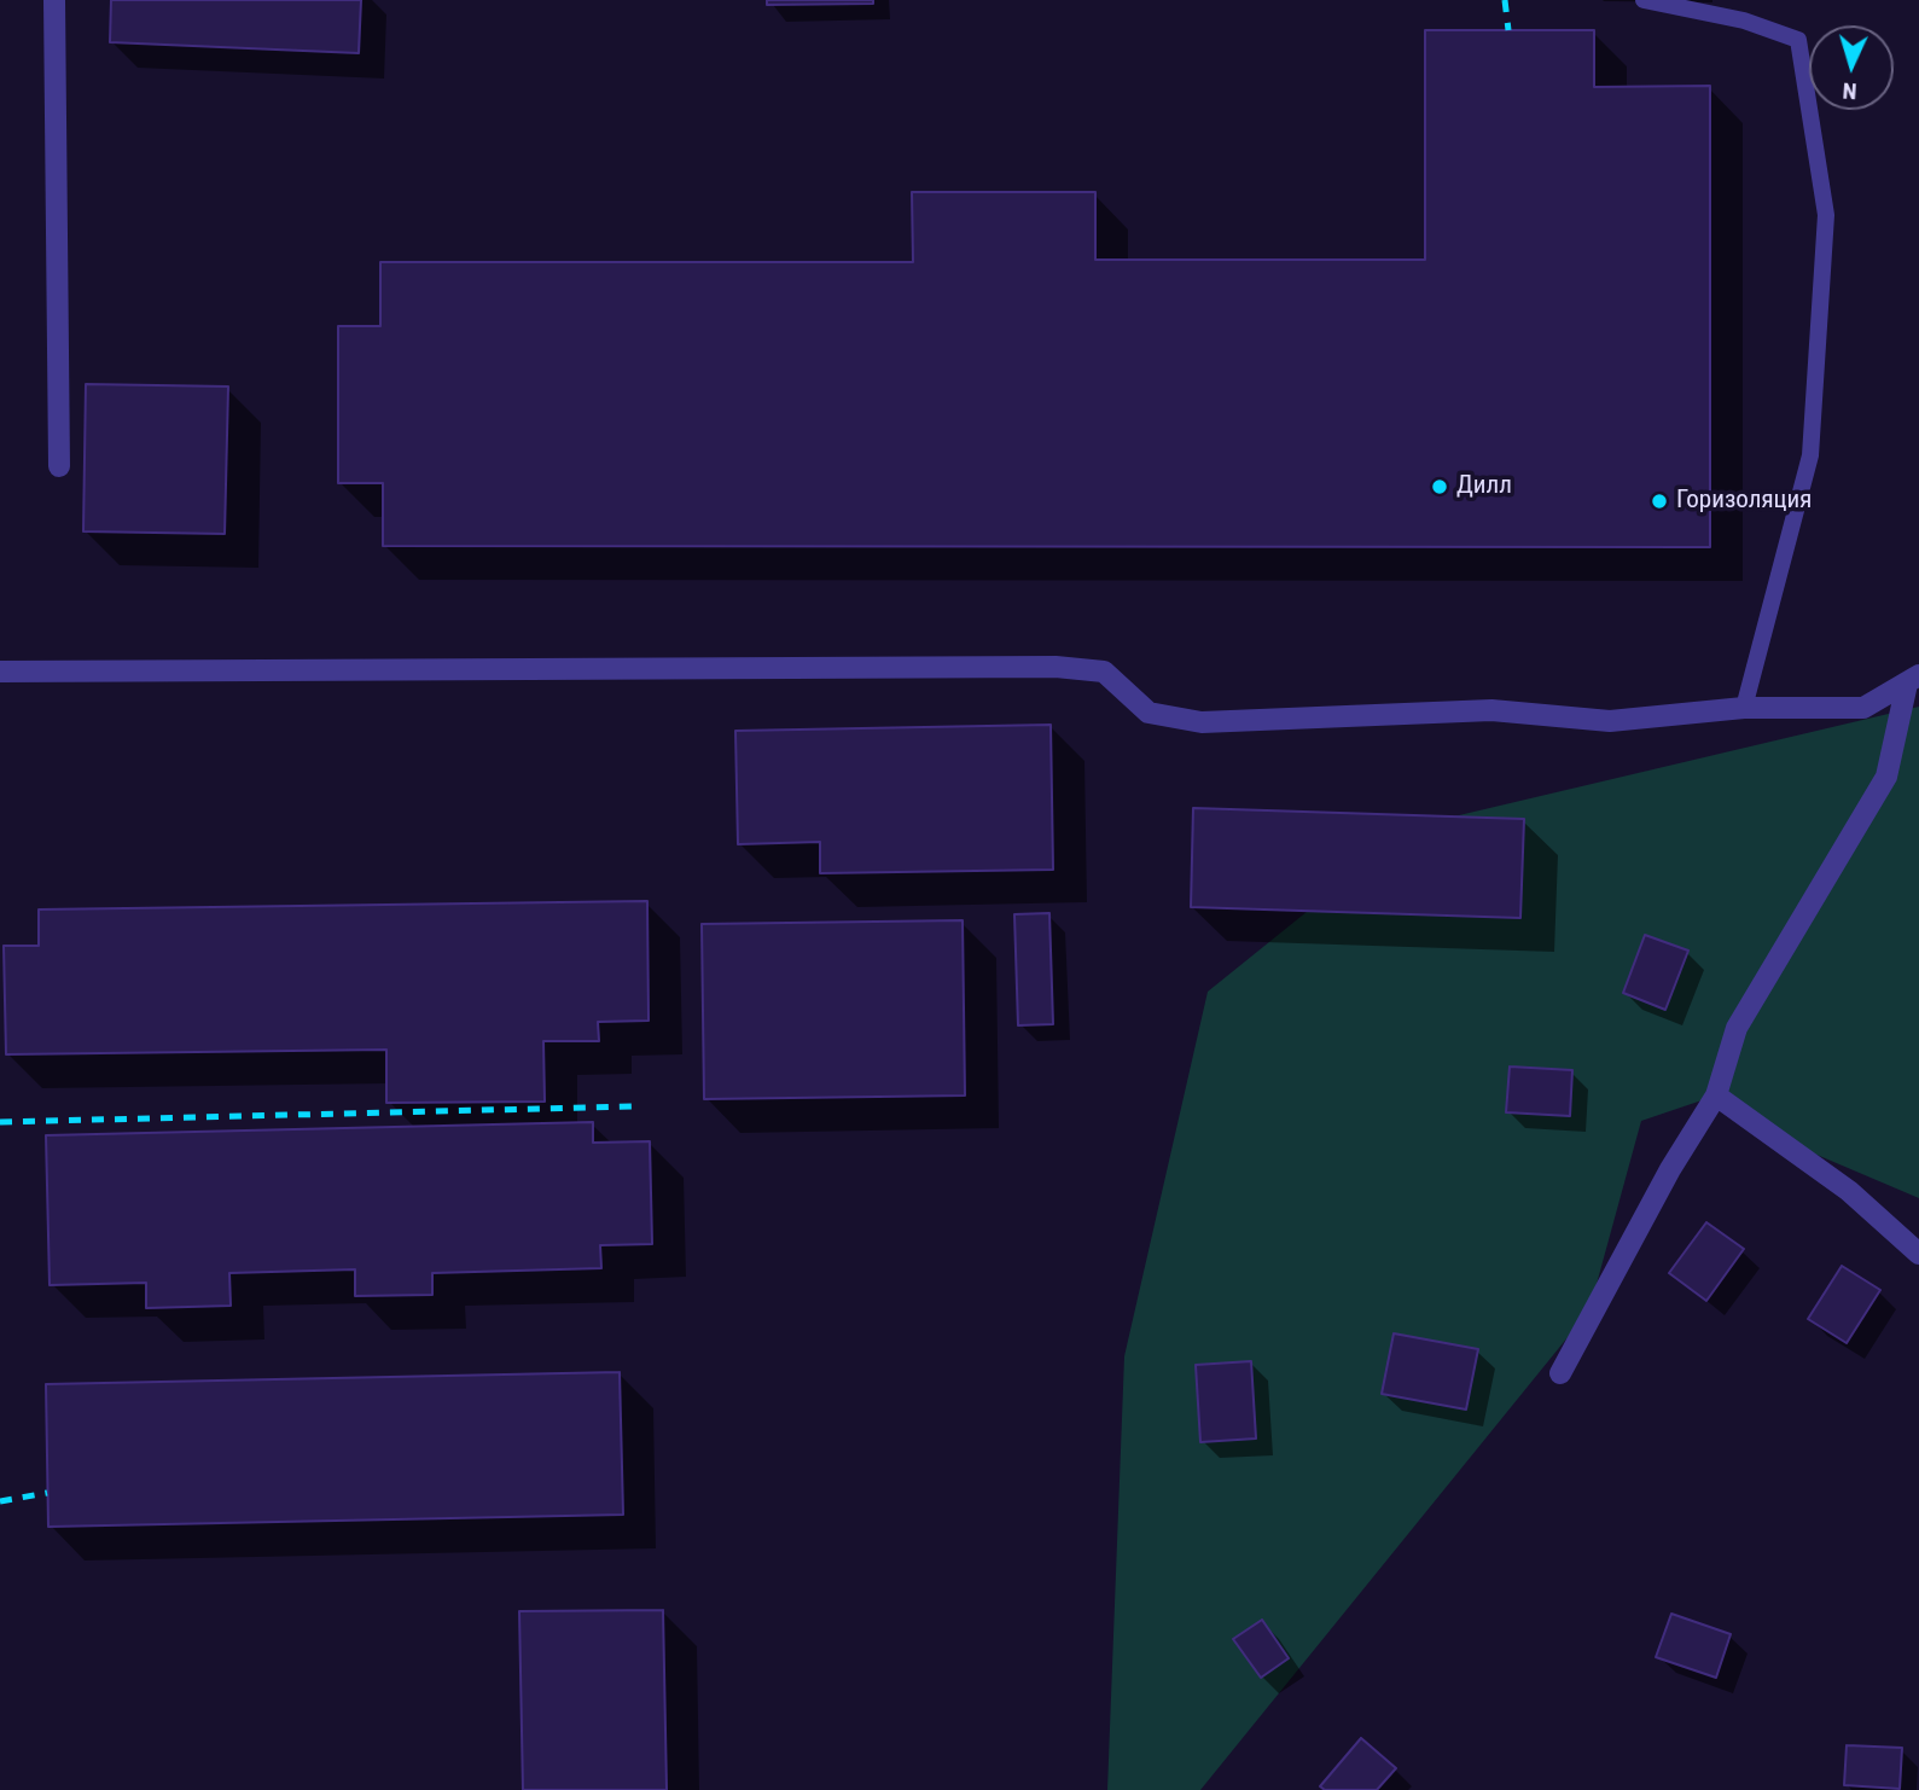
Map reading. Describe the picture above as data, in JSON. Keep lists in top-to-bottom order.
{
  "places": ["Дилл", "Горизоляция"],
  "north": "bottom"
}
